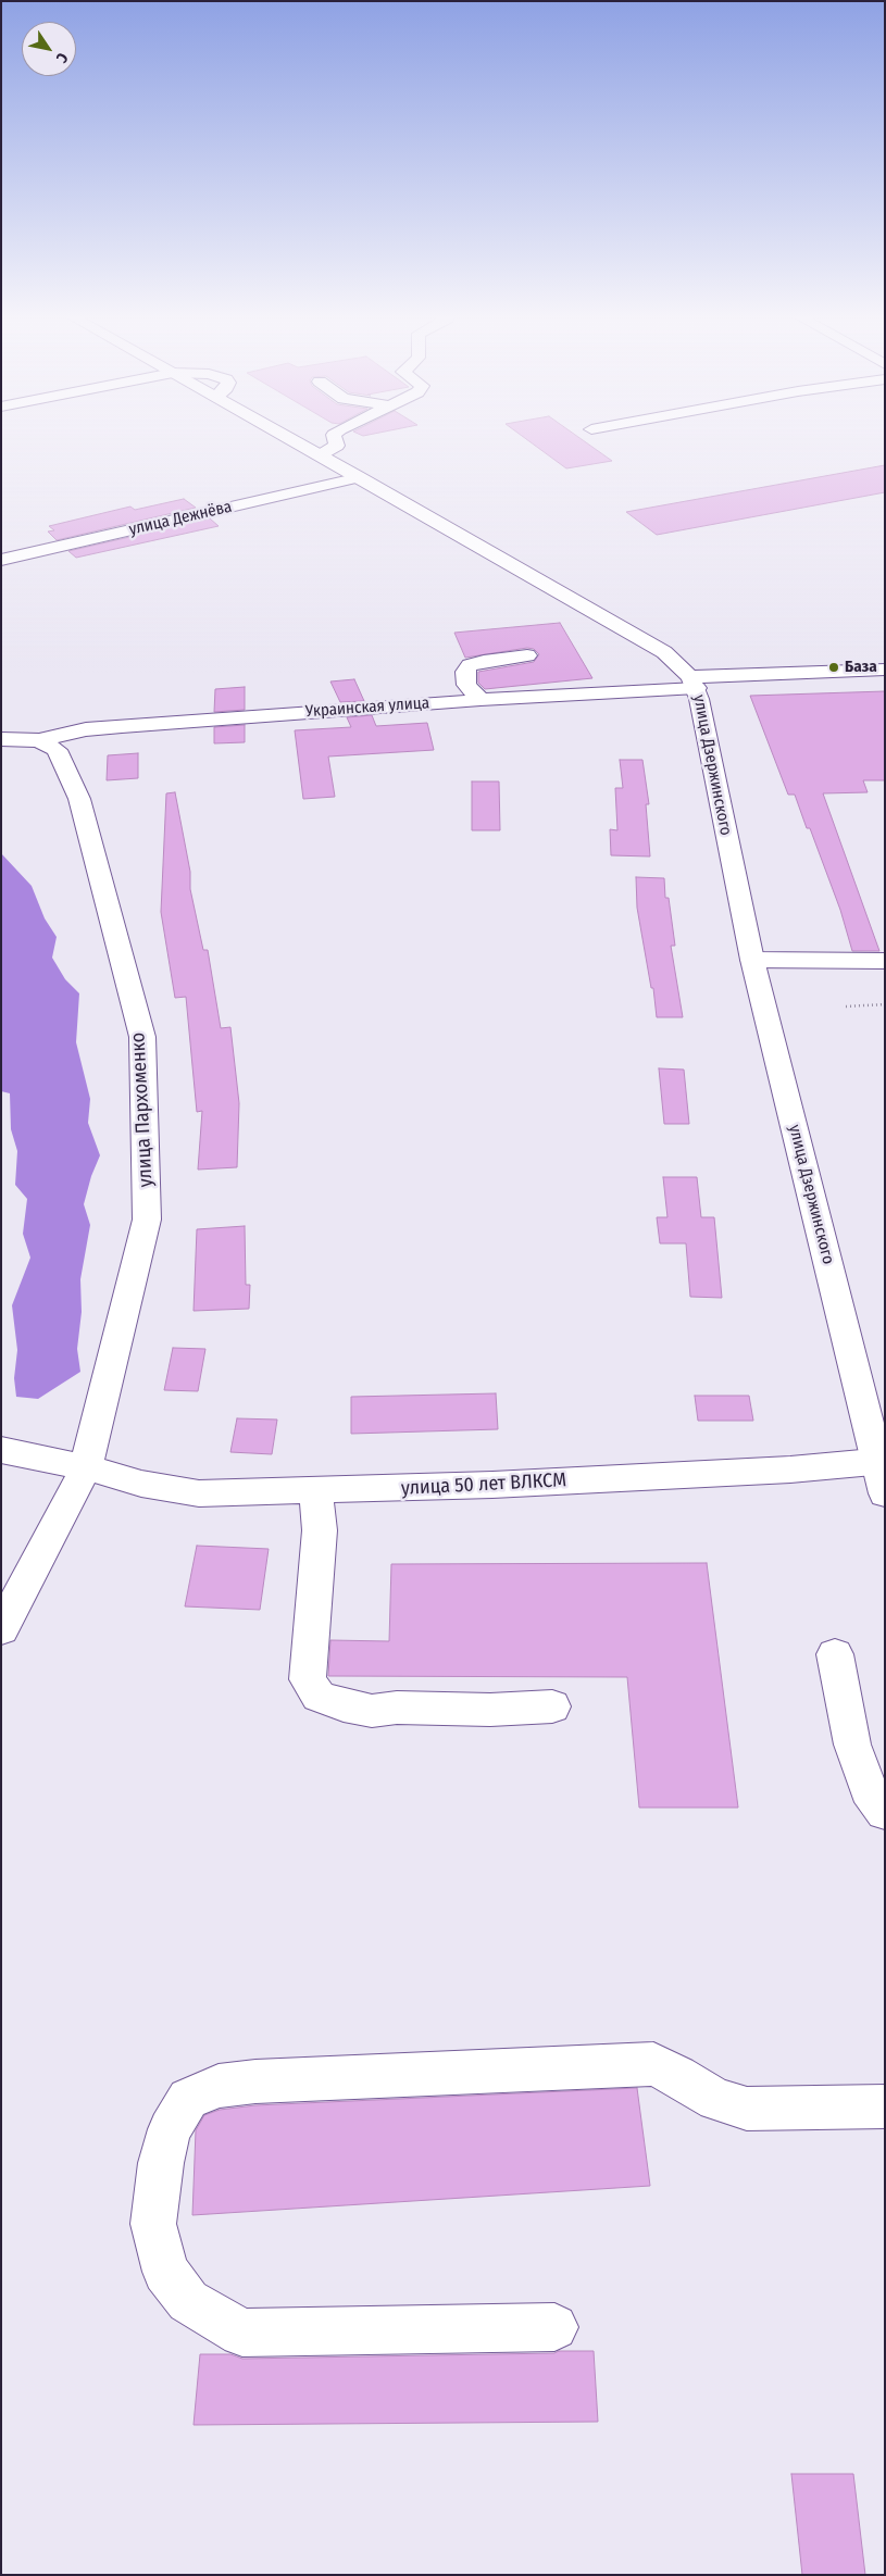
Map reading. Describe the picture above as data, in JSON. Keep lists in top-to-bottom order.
{
  "streets": {
    "main road": [
      "улица Дежнёва",
      "Украинская улица",
      "улица Дзержинского",
      "улица Пархоменко",
      "улица 50 лет ВЛКСМ"
    ]
  },
  "crossings": [
    ["улица Дежнёва", "улица Дзержинского"],
    ["Украинская улица", "улица Дзержинского"],
    ["Украинская улица", "улица Пархоменко"],
    ["улица Дзержинского", "улица 50 лет ВЛКСМ"],
    ["улица Пархоменко", "улица 50 лет ВЛКСМ"]
  ],
  "places": ["База"],
  "north": "bottom right"
}
